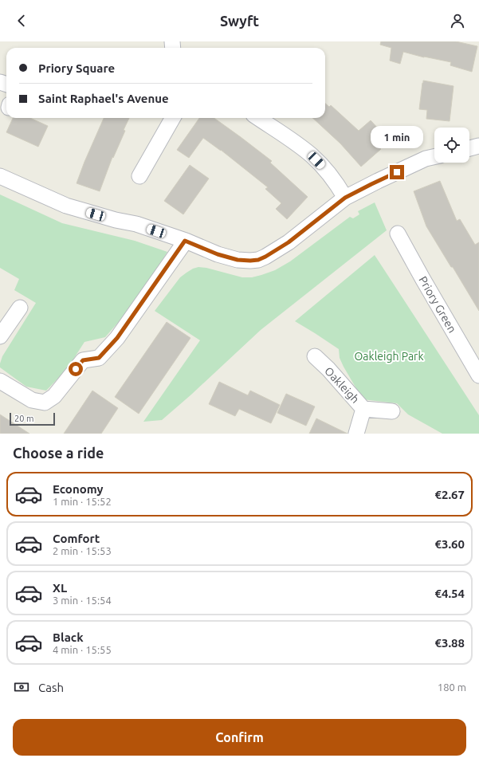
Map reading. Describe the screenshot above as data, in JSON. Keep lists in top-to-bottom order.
{
  "streets": {
    "street": ["Priory Green", "Oakleigh"]
  },
  "parks": ["Oakleigh Park"],
  "scale_bar": "20 m",
  "page": {
    "header": "Swyft",
    "banner": ["Priory Square", "Saint Raphael's Avenue"],
    "bubble": "1 min",
    "scale": "20 m",
    "heading": "Choose a ride",
    "list": [
      {
        "name": "Economy",
        "note": "1 min · 15:52",
        "value": "€2.67"
      },
      {
        "name": "Comfort",
        "note": "2 min · 15:53",
        "value": "€3.60"
      },
      {
        "name": "XL",
        "note": "3 min · 15:54",
        "value": "€4.54"
      },
      {
        "name": "Black",
        "note": "4 min · 15:55",
        "value": "€3.88"
      }
    ],
    "pay": ["Cash", "180 m"],
    "buttons": "Confirm"
  }
}
